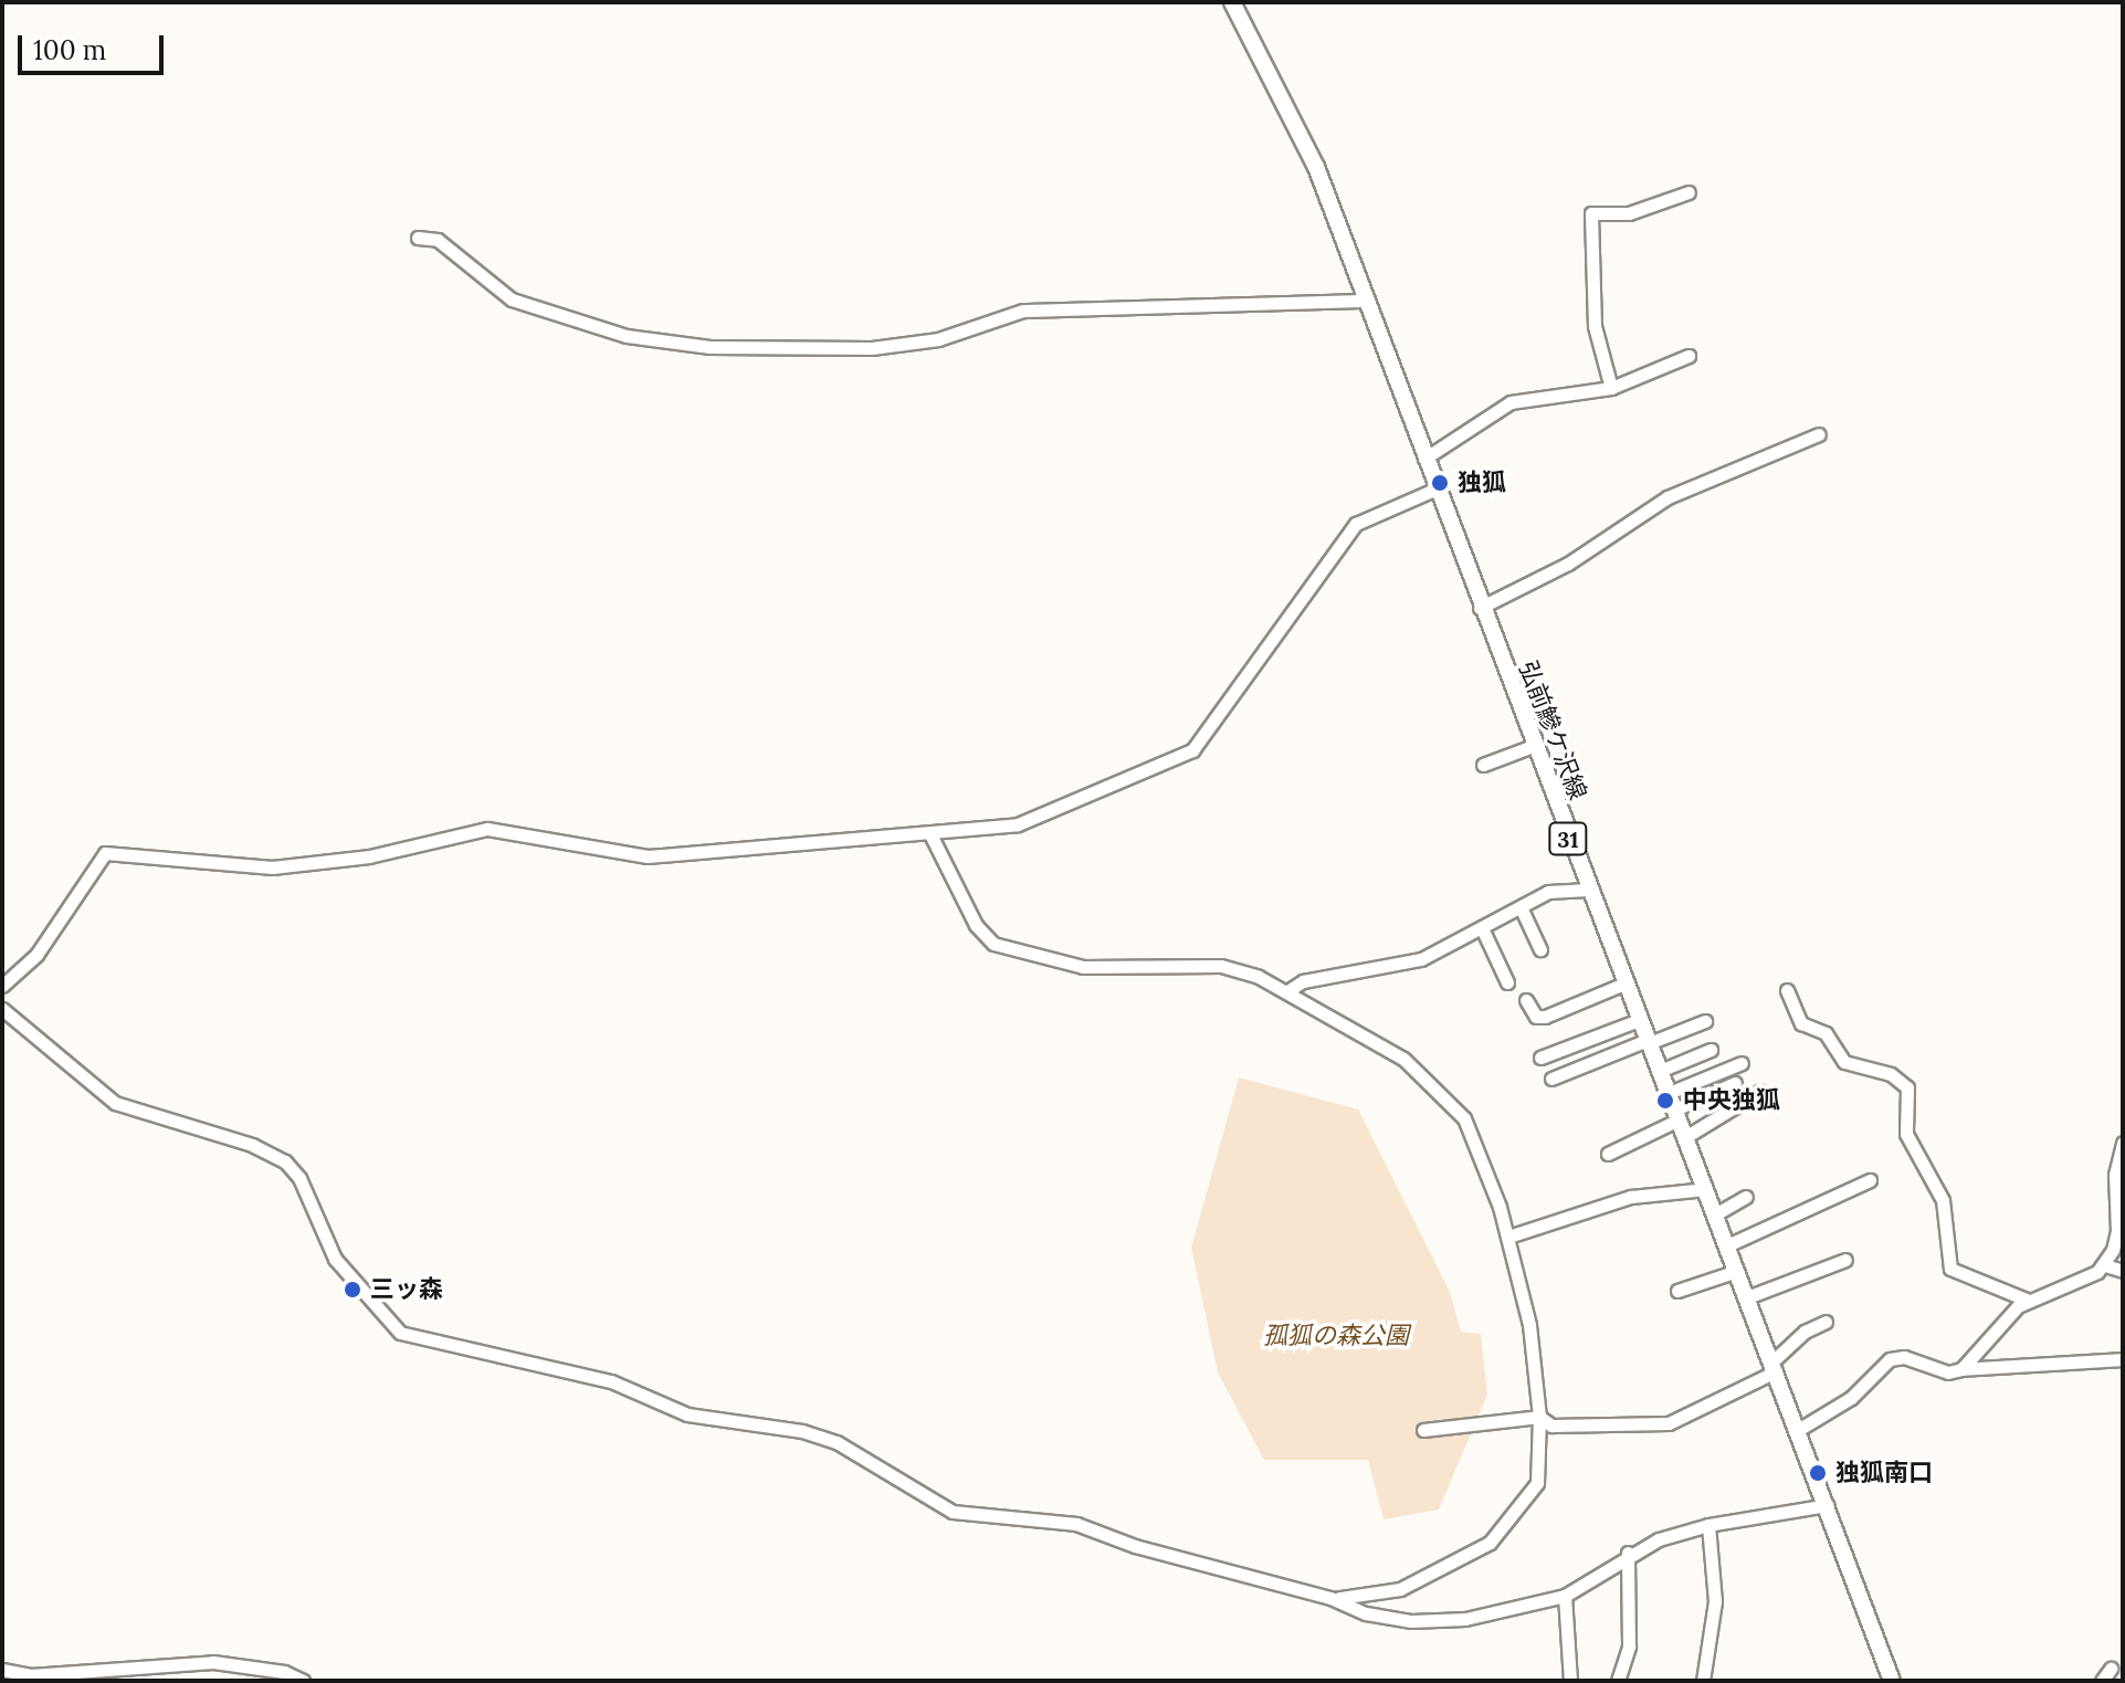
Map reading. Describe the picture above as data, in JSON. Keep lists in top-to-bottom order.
{
  "streets": {
    "main road": ["弘前鰺ケ沢線", "31"]
  },
  "parks": ["孤狐の森公園"],
  "places": [
    "独狐",
    "中央独狐",
    "三ッ森",
    "独狐南口"
  ],
  "scale_bar": "100 m"
}
